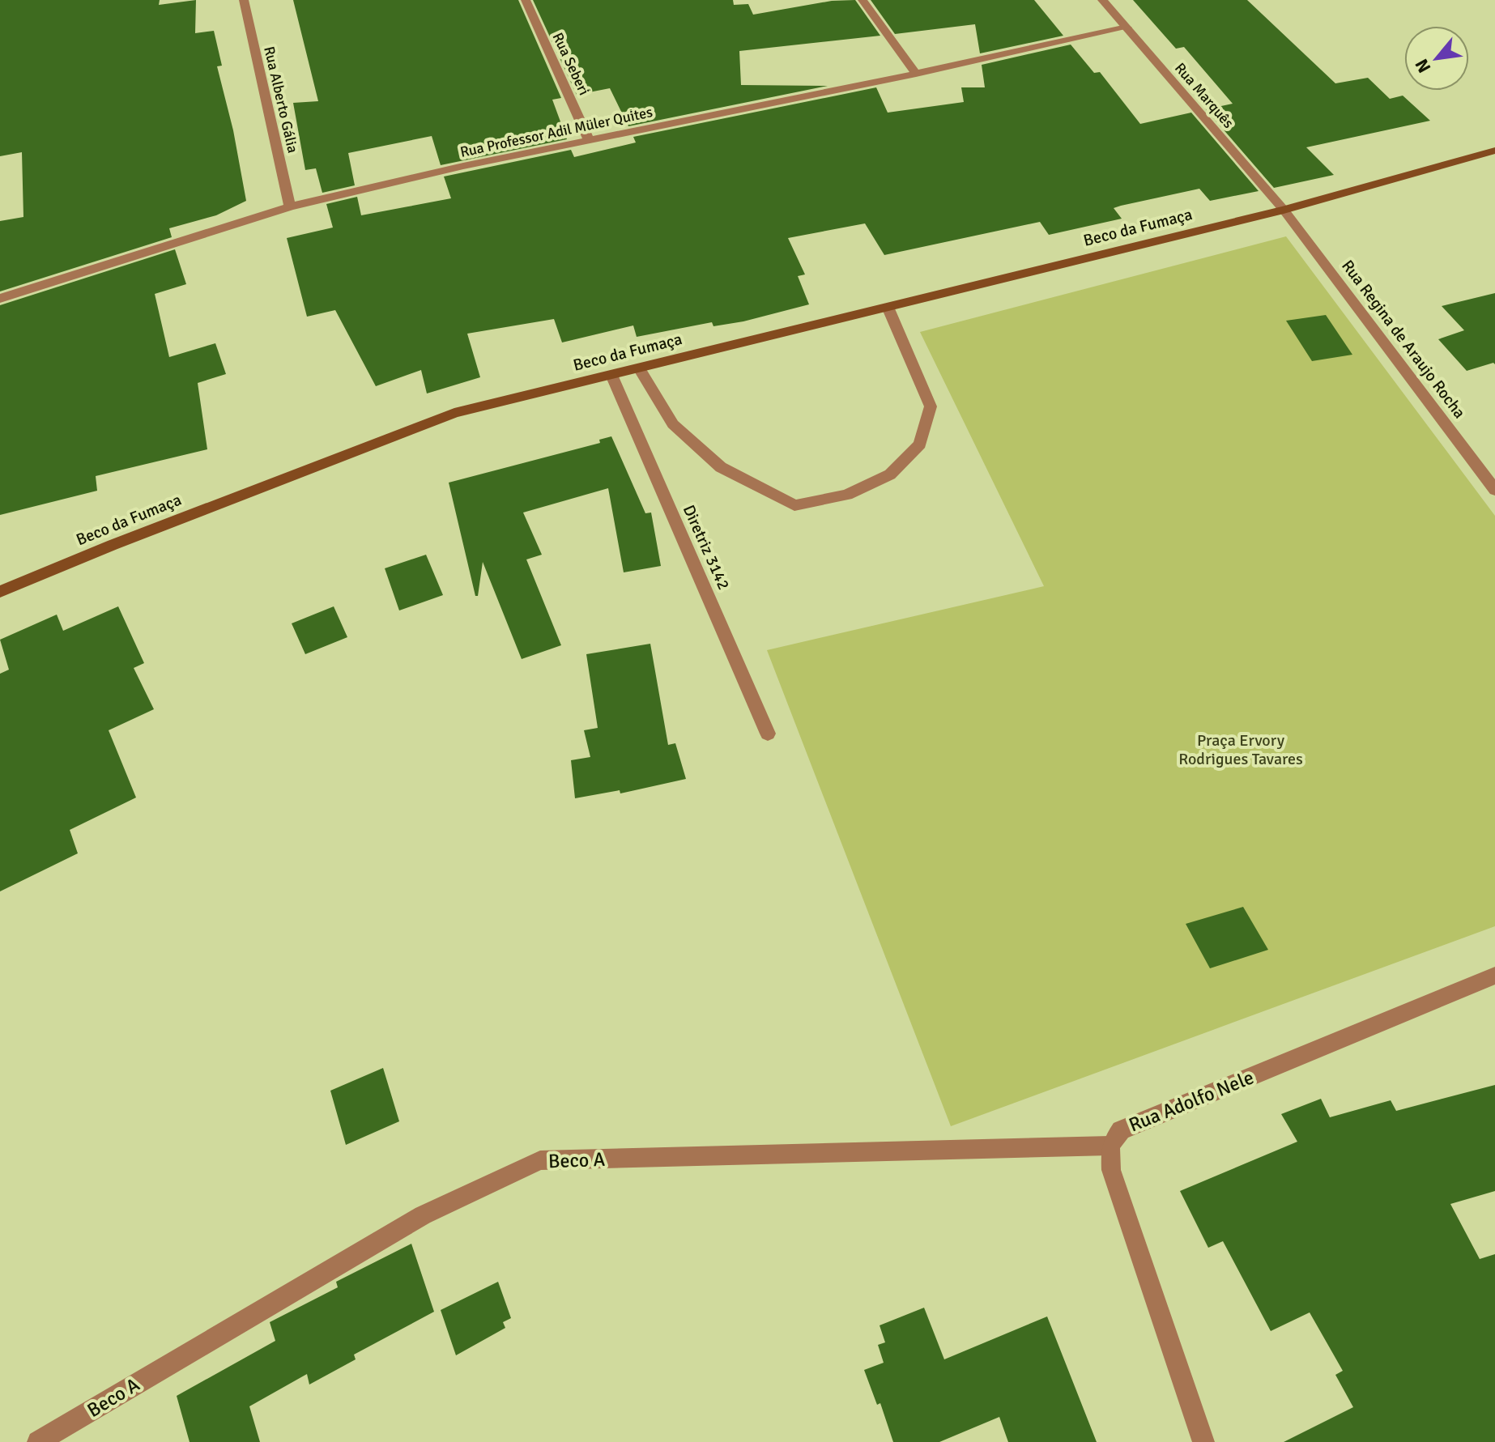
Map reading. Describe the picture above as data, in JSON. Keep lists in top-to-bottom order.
{
  "streets": {
    "main road": ["Beco da Fumaça"],
    "street": [
      "Rua Seberi",
      "Rua Marquês",
      "Rua Alberto Gália",
      "Rua Professor Adil Müler Quites",
      "Rua Regina de Araujo Rocha",
      "Diretriz 3142",
      "Rua Adolfo Nele",
      "Beco A"
    ]
  },
  "crossings": [
    ["Rua Seberi", "Rua Professor Adil Müler Quites"],
    ["Rua Marquês", "Rua Professor Adil Müler Quites"],
    ["Rua Marquês", "Beco da Fumaça"],
    ["Rua Marquês", "Rua Regina de Araujo Rocha"],
    ["Rua Alberto Gália", "Rua Professor Adil Müler Quites"],
    ["Beco da Fumaça", "Rua Regina de Araujo Rocha"],
    ["Beco da Fumaça", "Diretriz 3142"],
    ["Rua Adolfo Nele", "Beco A"]
  ],
  "parks": ["Praça Ervory Rodrigues Tavares"],
  "north": "bottom left"
}
